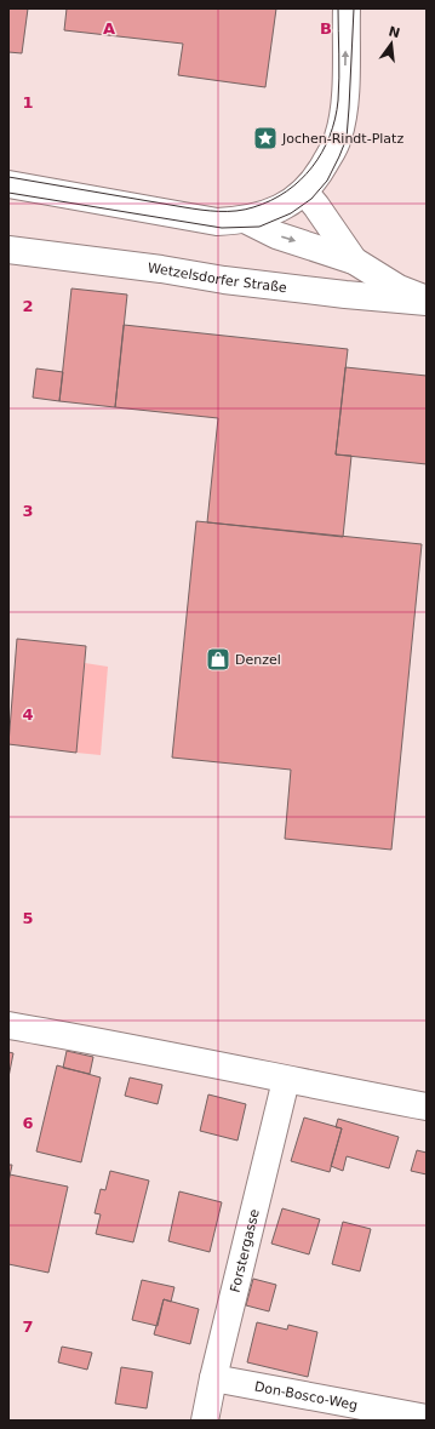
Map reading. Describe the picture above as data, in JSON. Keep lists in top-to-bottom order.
{
  "streets": {
    "street": ["Wetzelsdorfer Straße", "Forstergasse", "Don-Bosco-Weg"]
  },
  "crossings": [
    ["Forstergasse", "Don-Bosco-Weg"]
  ],
  "places": {
    "place": ["Jochen-Rindt-Platz"],
    "shop": ["Denzel"]
  },
  "north": "top",
  "grid": {
    "columns": ["A", "B"],
    "rows": [
      "1",
      "2",
      "3",
      "4",
      "5",
      "6",
      "7"
    ]
  }
}
